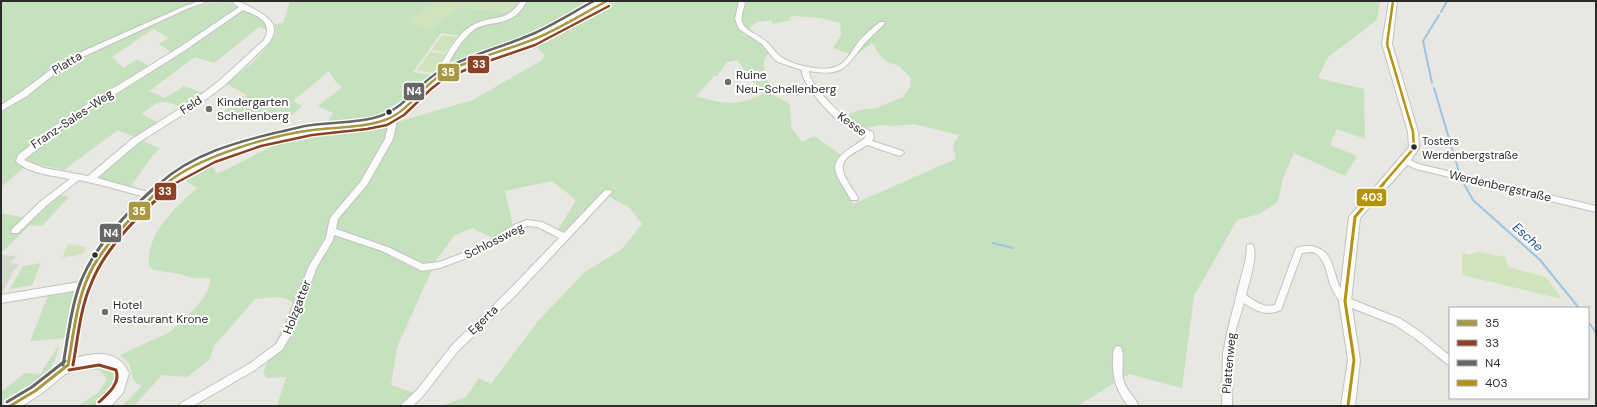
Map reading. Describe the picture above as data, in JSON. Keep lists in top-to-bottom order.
{
  "streets": {
    "street": [
      "Platta",
      "Feld",
      "Franz-Sales-Weg",
      "Kesse",
      "Werdenbergstraße",
      "Schlossweg",
      "Holzgatter",
      "Egerta",
      "Plattenweg"
    ]
  },
  "crossings": [
    ["Feld", "Franz-Sales-Weg"],
    ["Schlossweg", "Holzgatter"],
    ["Schlossweg", "Egerta"]
  ],
  "water": ["Esche"],
  "places": [
    "Ruine Neu-Schellenberg",
    "Kindergarten Schellenberg",
    "Tosters Werdenbergstraße",
    "Hotel Restaurant Krone"
  ],
  "lines": [
    "transit line 35",
    "transit line N4",
    "transit line 403",
    "transit line 33"
  ],
  "legend": [
    "35",
    "33",
    "N4",
    "403"
  ]
}
